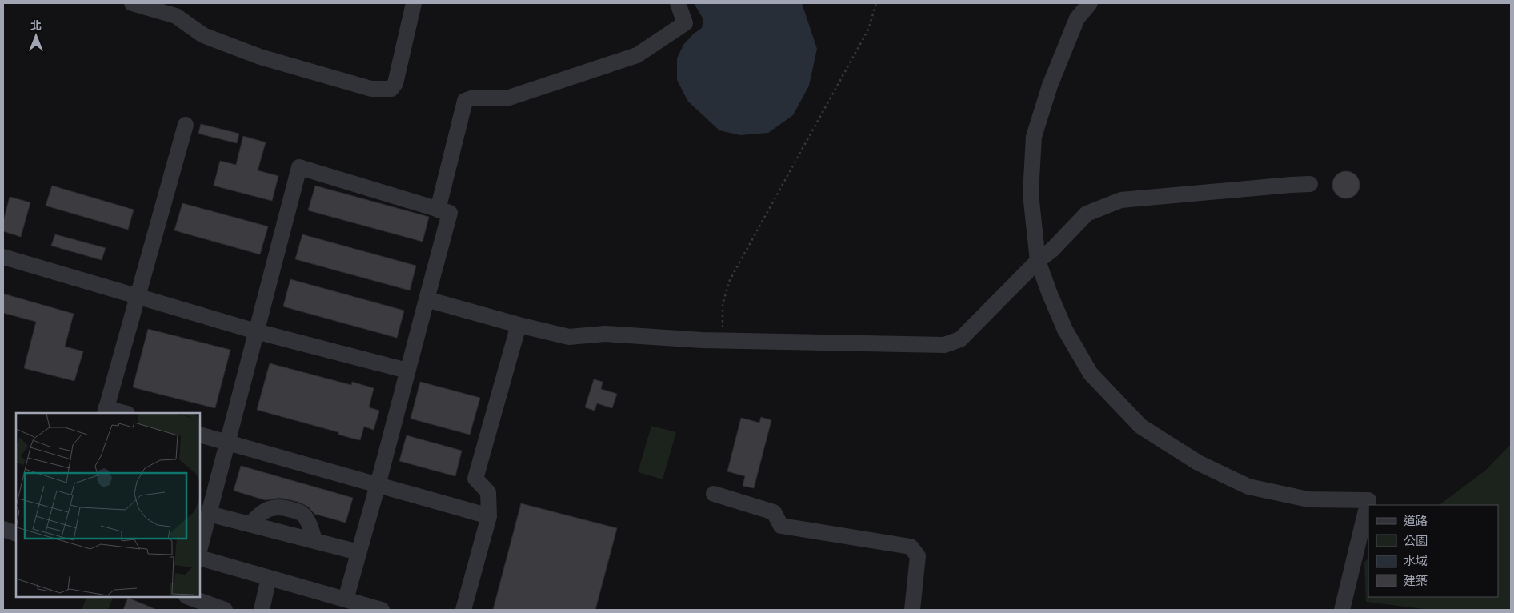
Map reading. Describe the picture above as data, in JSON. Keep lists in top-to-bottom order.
{
  "legend": [
    "道路",
    "公園",
    "水域",
    "建築"
  ],
  "north": "top"
}
